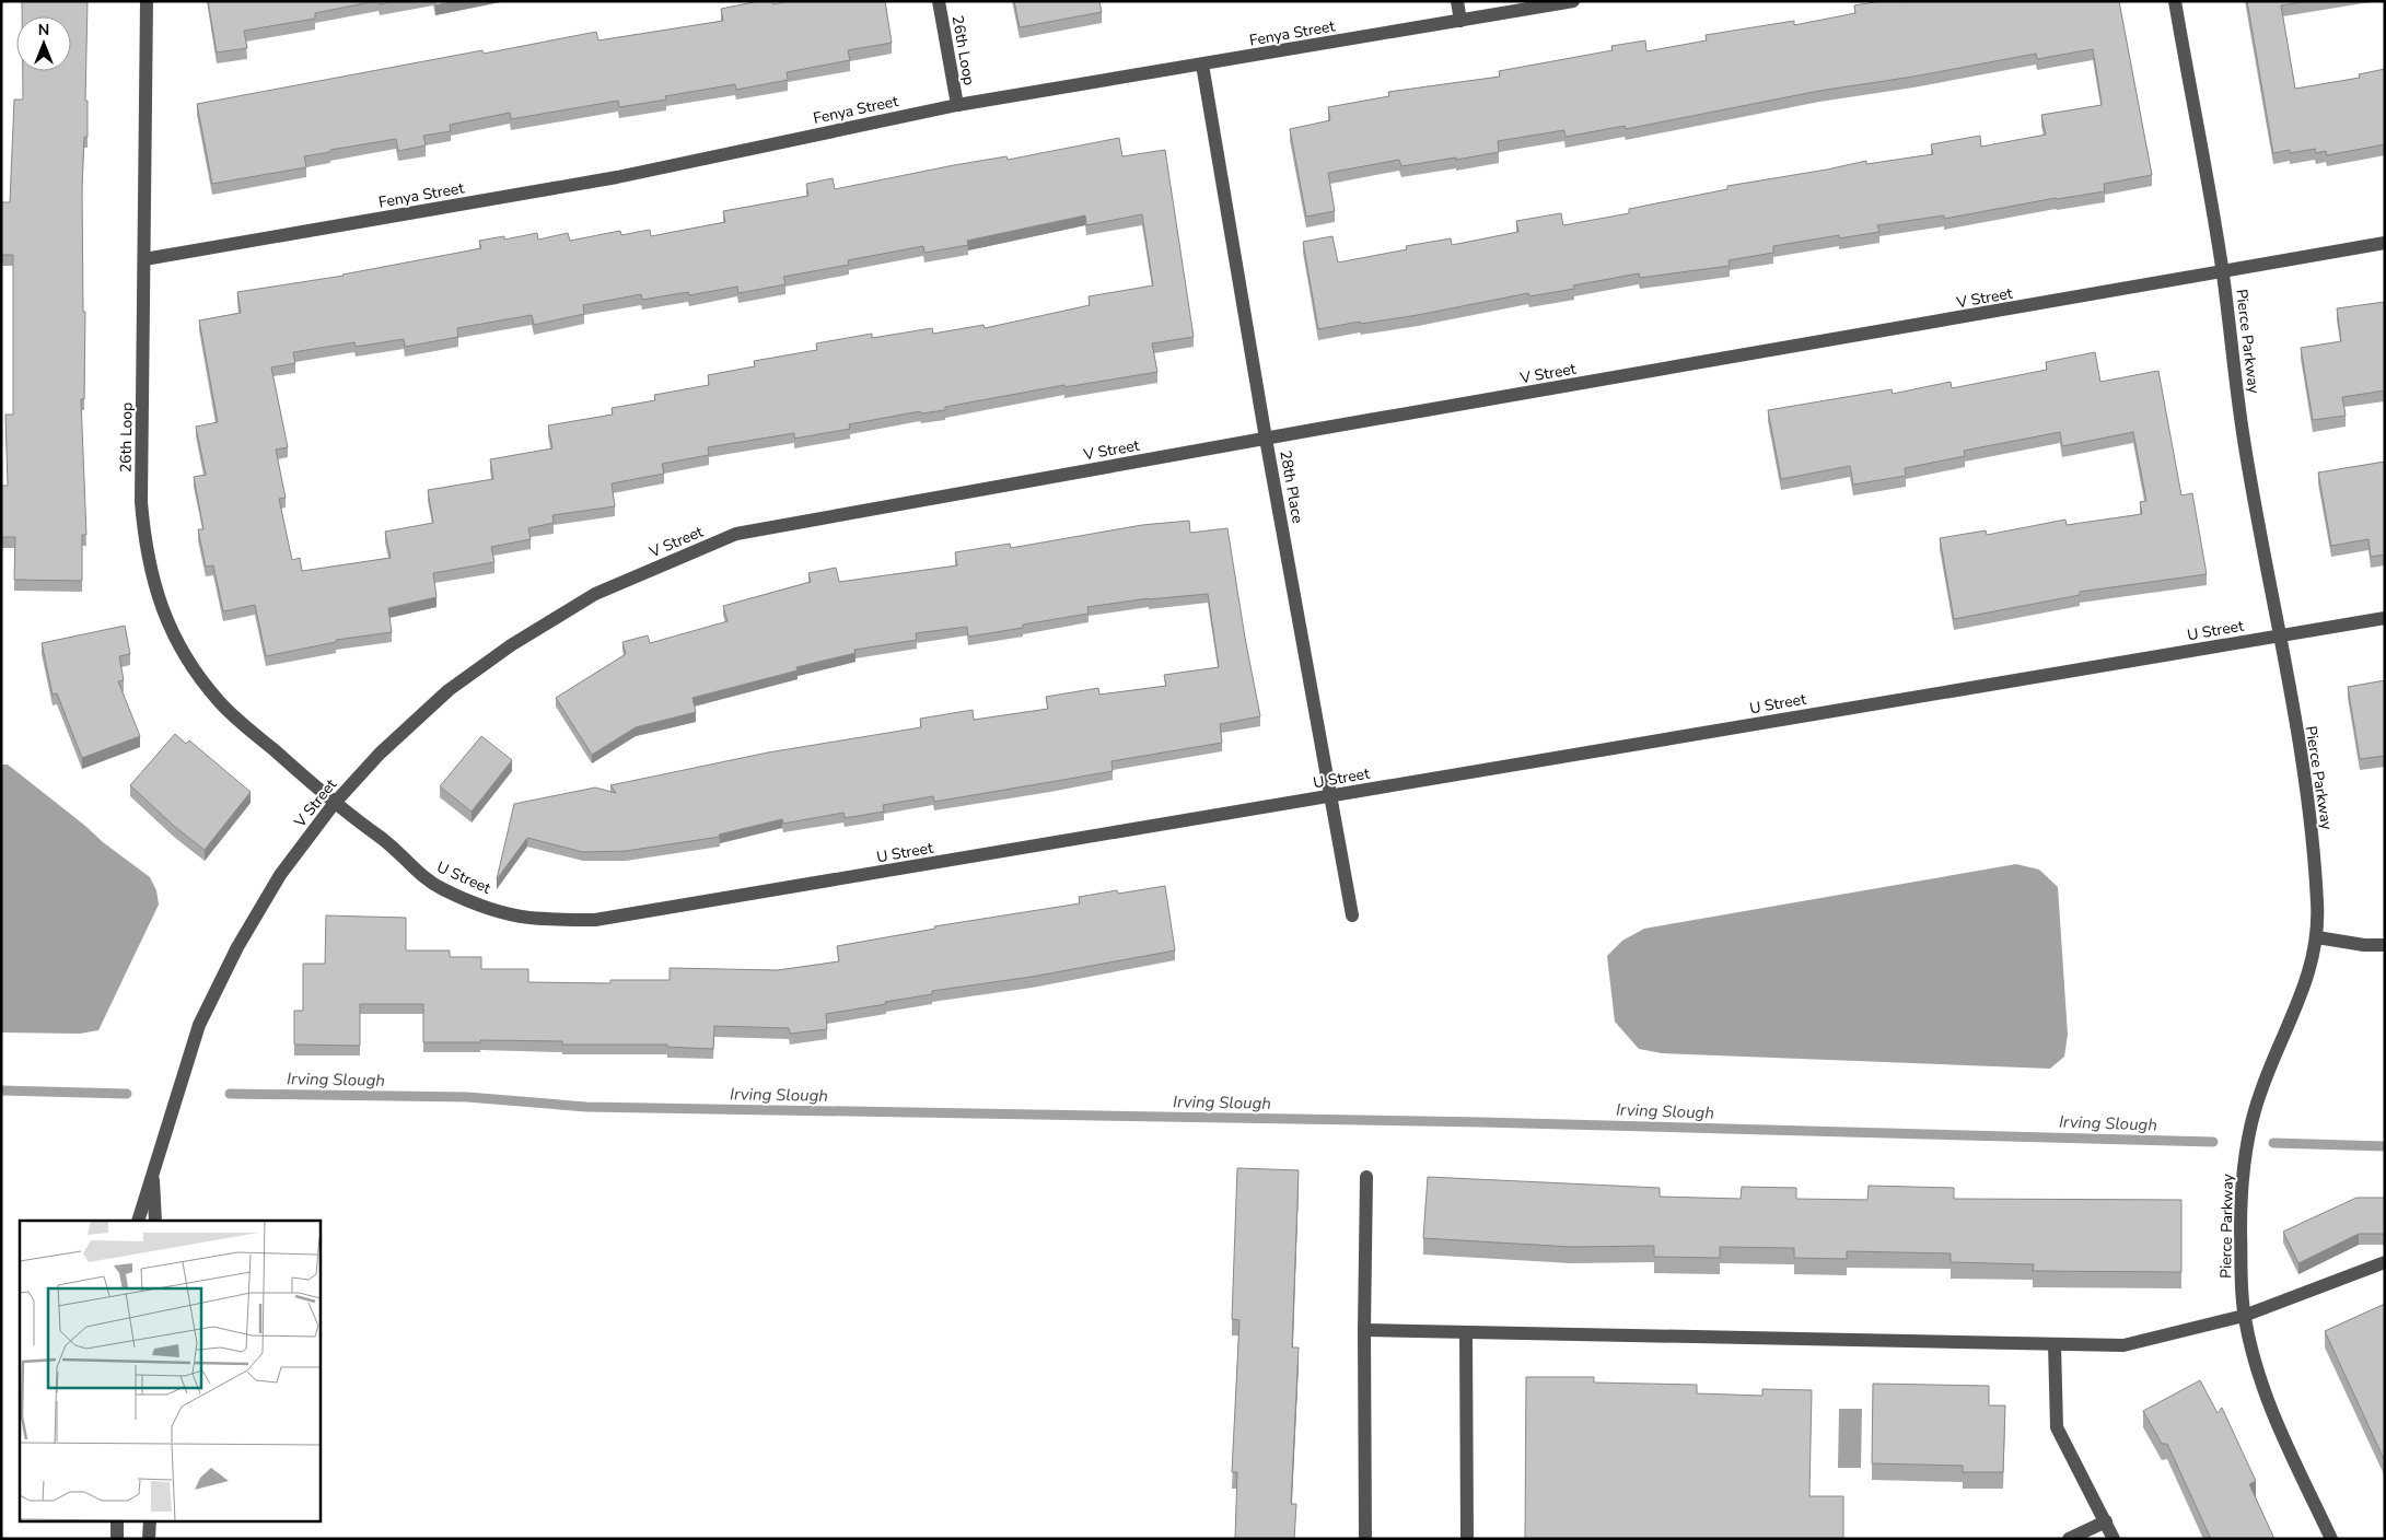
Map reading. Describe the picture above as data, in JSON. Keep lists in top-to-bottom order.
{
  "streets": {
    "street": [
      "Fenya Street",
      "26th Loop",
      "V Street",
      "Pierce Parkway",
      "28th Place",
      "U Street"
    ]
  },
  "crossings": [
    ["Fenya Street", "26th Loop"],
    ["Fenya Street", "28th Place"],
    ["26th Loop", "V Street"],
    ["26th Loop", "U Street"],
    ["V Street", "Pierce Parkway"],
    ["V Street", "28th Place"],
    ["V Street", "U Street"],
    ["Pierce Parkway", "U Street"],
    ["28th Place", "U Street"]
  ],
  "water": ["Irving Slough"],
  "north": "top"
}
